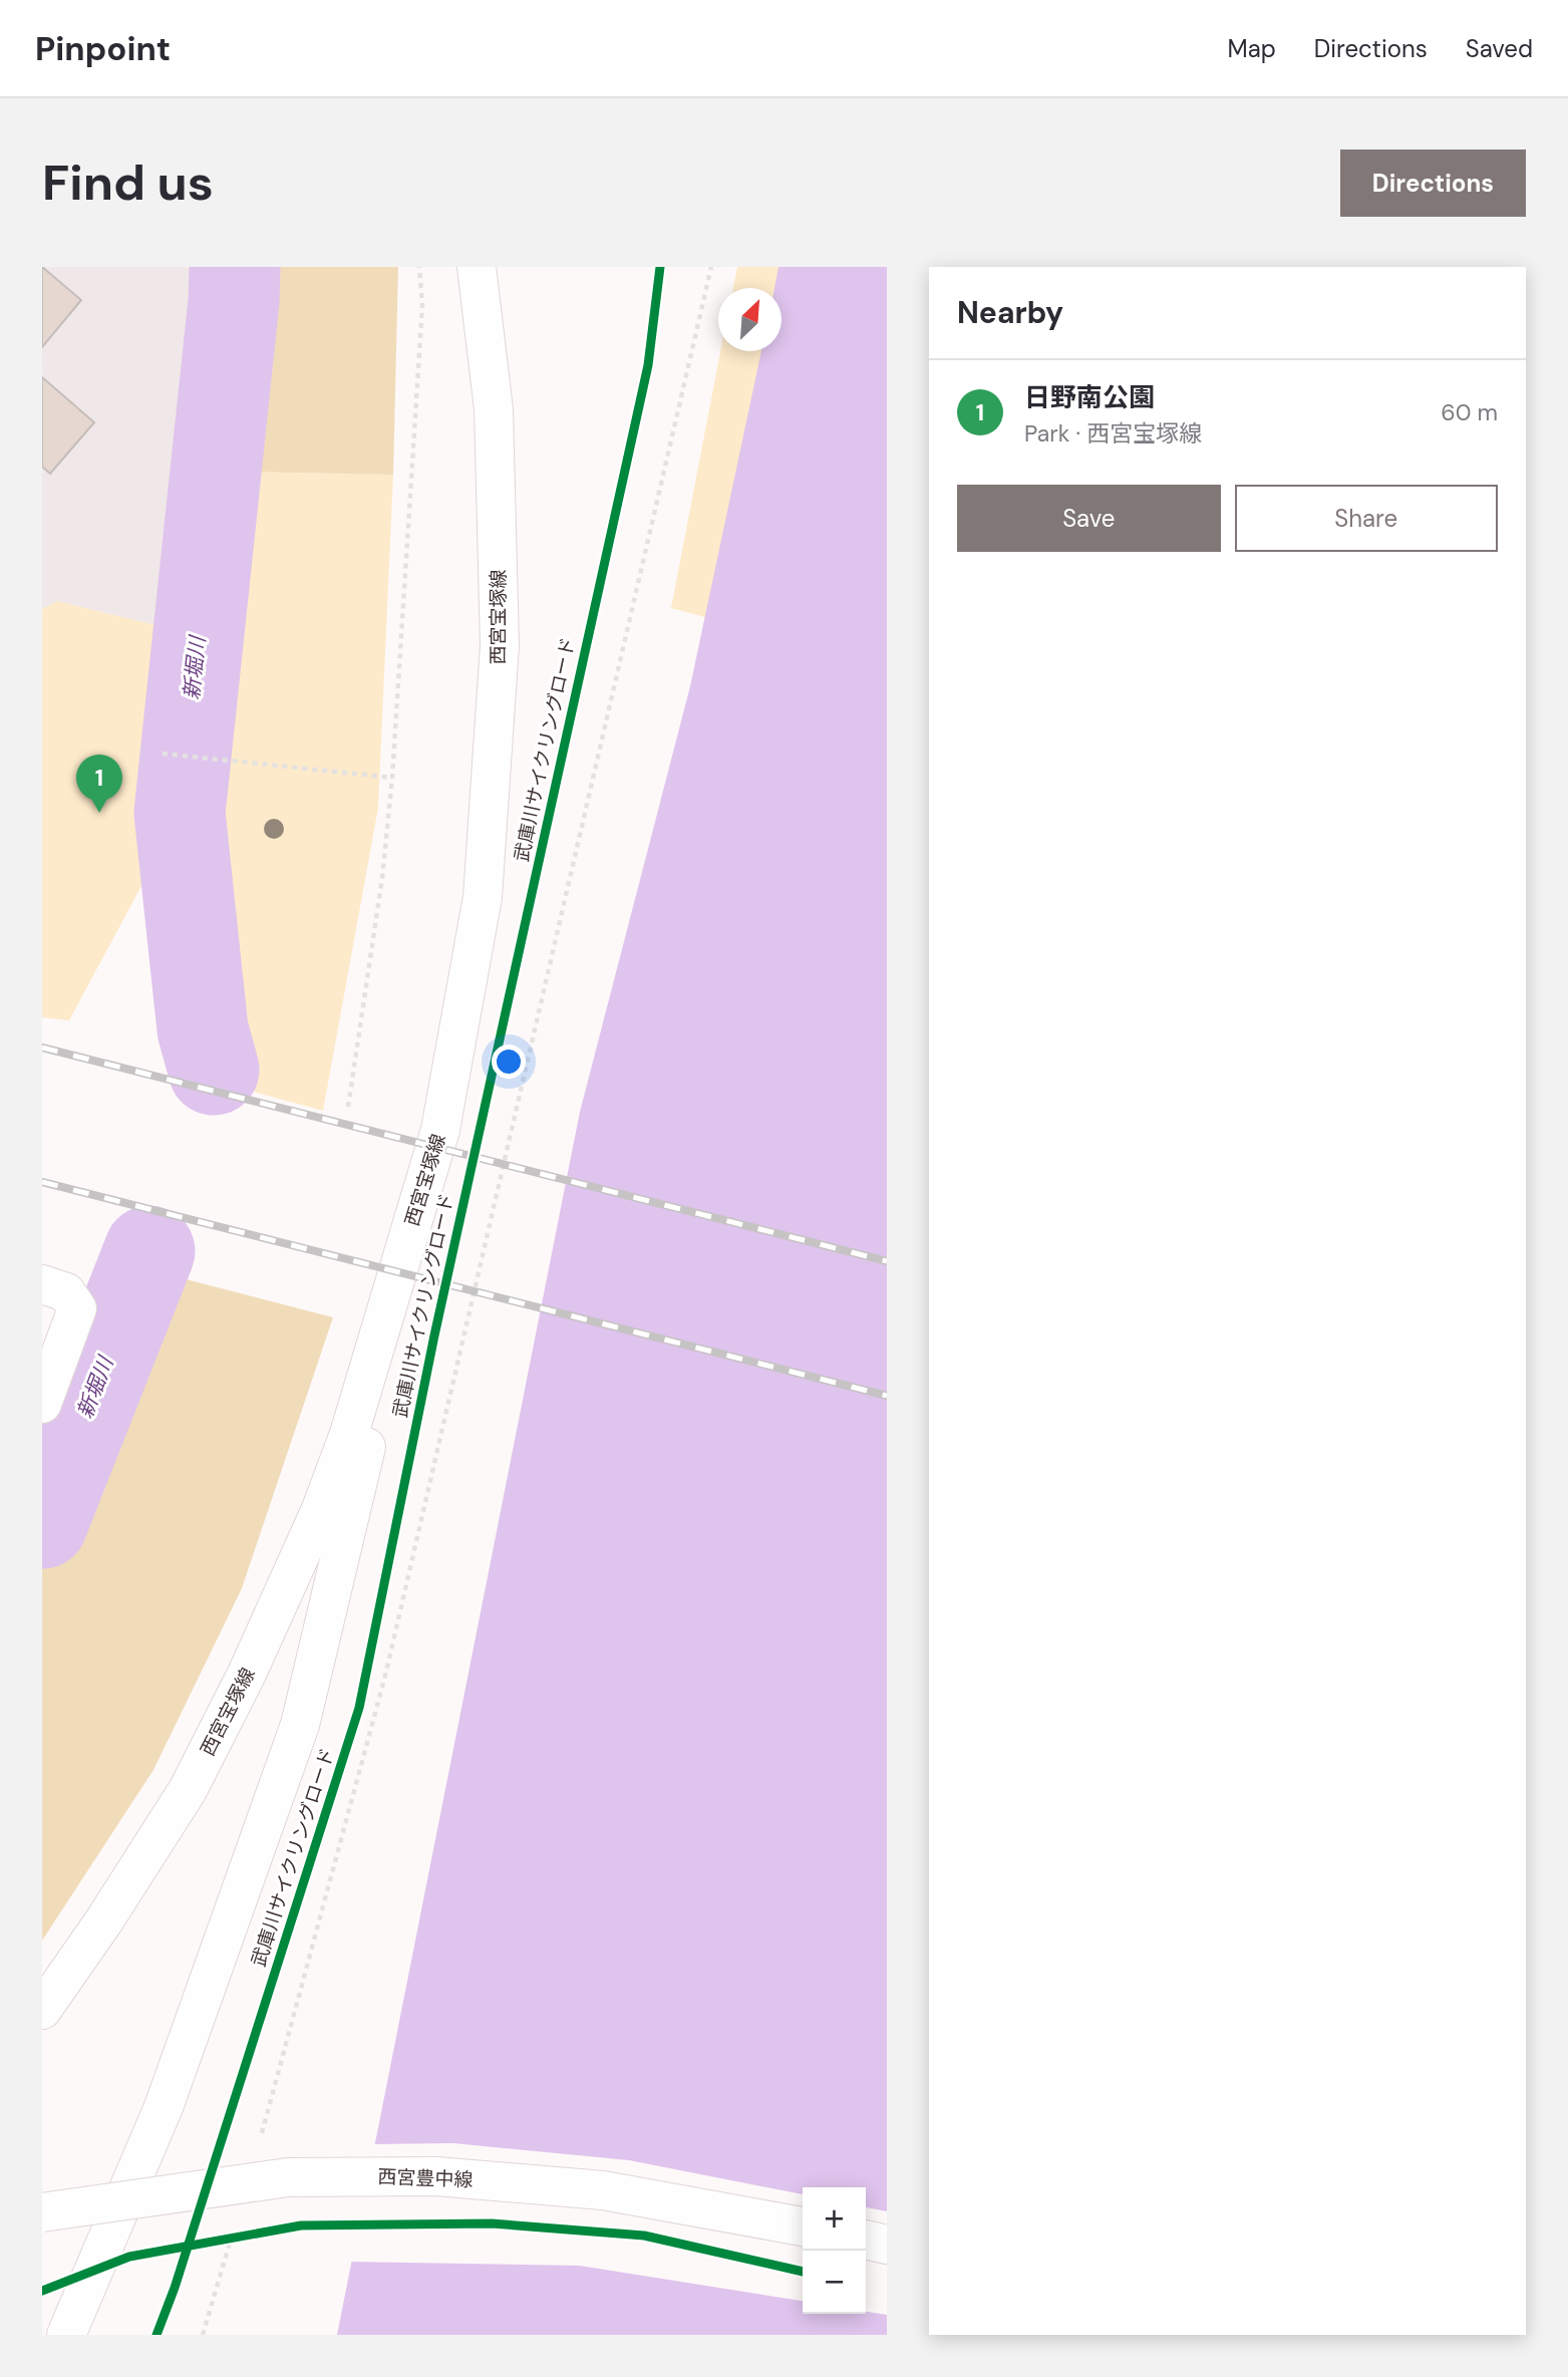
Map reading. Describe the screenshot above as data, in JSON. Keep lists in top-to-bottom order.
{
  "streets": {
    "main road": ["西宮宝塚線", "西宮豊中線"],
    "cycle path": ["武庫川サイクリングロード"]
  },
  "water": ["新堀川"],
  "north": "top right",
  "page": {
    "header": "Pinpoint",
    "nav": ["Map", "Directions", "Saved"],
    "buttons": [
      "Directions",
      ["Save", "Share"]
    ],
    "title": "Find us",
    "heading": "Nearby",
    "list": [
      {
        "mark": "1",
        "name": "日野南公園",
        "note": "Park · 西宮宝塚線",
        "value": "60 m"
      }
    ],
    "pins": "1",
    "map_buttons": ["+", "−"]
  }
}
